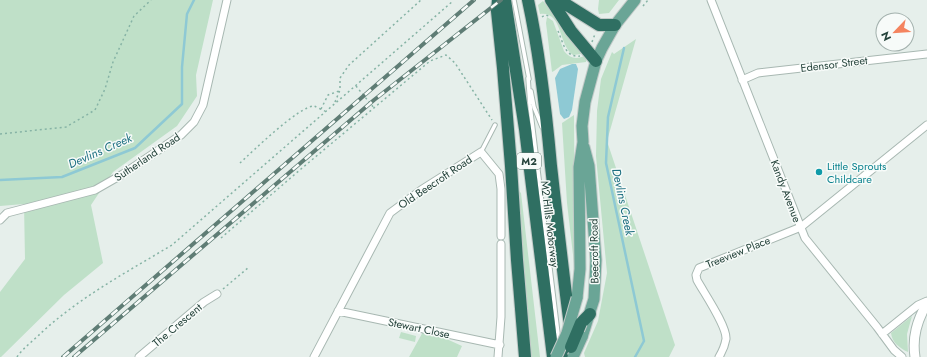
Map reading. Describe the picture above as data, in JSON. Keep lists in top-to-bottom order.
{
  "streets": {
    "highway": ["M2", "M2 Hills Motorway"],
    "main road": ["Beecroft Road"],
    "street": [
      "Edensor Street",
      "Sutherland Road",
      "Old Beecroft Road",
      "Kandy Avenue",
      "Treeview Place",
      "The Crescent",
      "Stewart Close"
    ]
  },
  "crossings": [
    ["Edensor Street", "Kandy Avenue"],
    ["Old Beecroft Road", "Stewart Close"],
    ["Kandy Avenue", "Treeview Place"],
    ["M2 Hills Motorway", "Beecroft Road"]
  ],
  "water": ["Devlins Creek"],
  "places": ["Little Sprouts Childcare"],
  "north": "bottom left"
}
